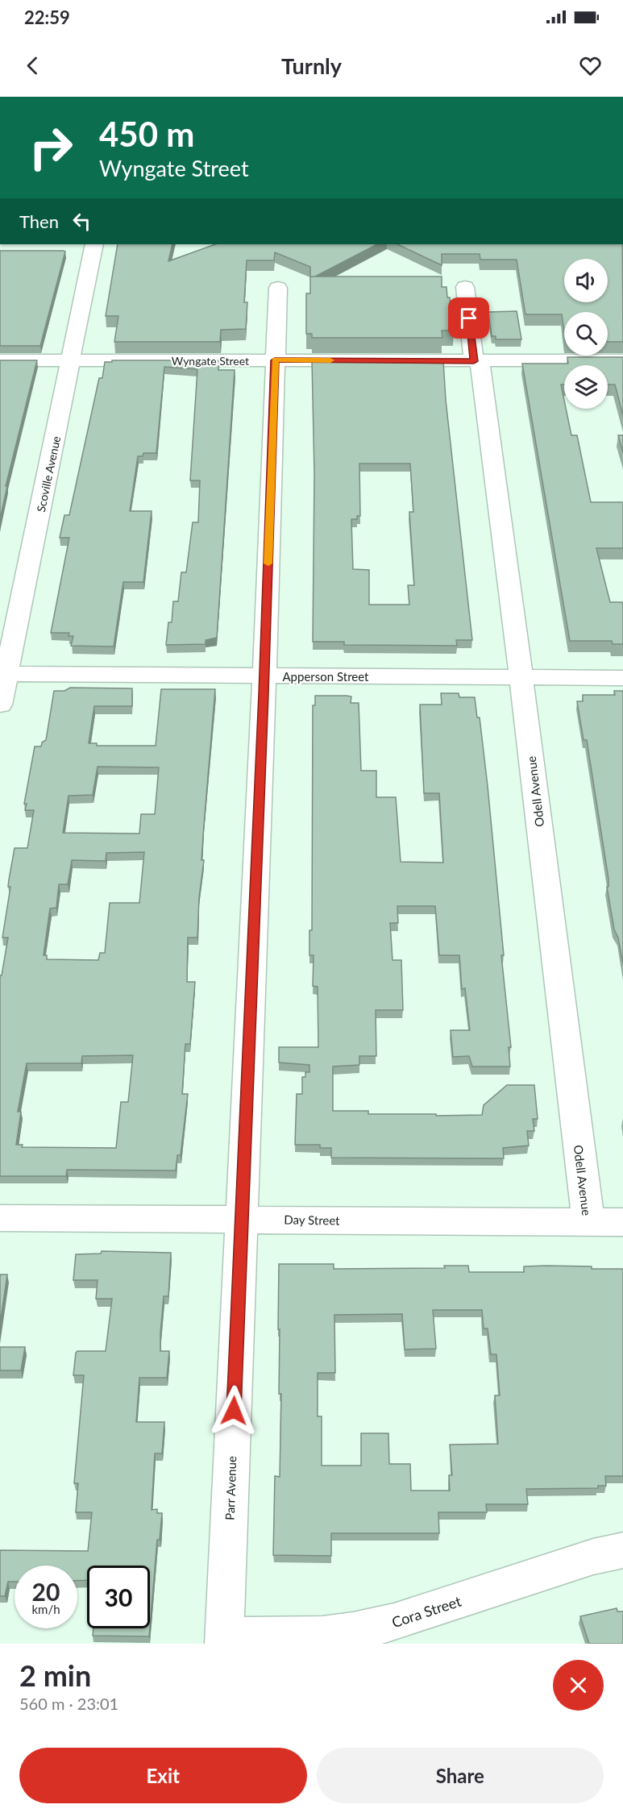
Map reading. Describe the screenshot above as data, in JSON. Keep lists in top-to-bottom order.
{
  "streets": {
    "street": [
      "Wyngate Street",
      "Scoville Avenue",
      "Apperson Street",
      "Odell Avenue",
      "Day Street",
      "Parr Avenue",
      "Cora Street"
    ]
  },
  "crossings": [
    ["Wyngate Street", "Scoville Avenue"],
    ["Wyngate Street", "Odell Avenue"],
    ["Wyngate Street", "Parr Avenue"],
    ["Scoville Avenue", "Apperson Street"],
    ["Apperson Street", "Odell Avenue"],
    ["Apperson Street", "Parr Avenue"],
    ["Odell Avenue", "Day Street"],
    ["Day Street", "Parr Avenue"],
    ["Parr Avenue", "Cora Street"]
  ],
  "page": {
    "status": "22:59",
    "header": "Turnly",
    "turn": ["450 m", "Wyngate Street"],
    "then": "Then",
    "speed": "20 km/h",
    "limit": "30",
    "heading": ["2 min", "560 m · 23:01"],
    "buttons": ["Exit", "Share"]
  }
}
